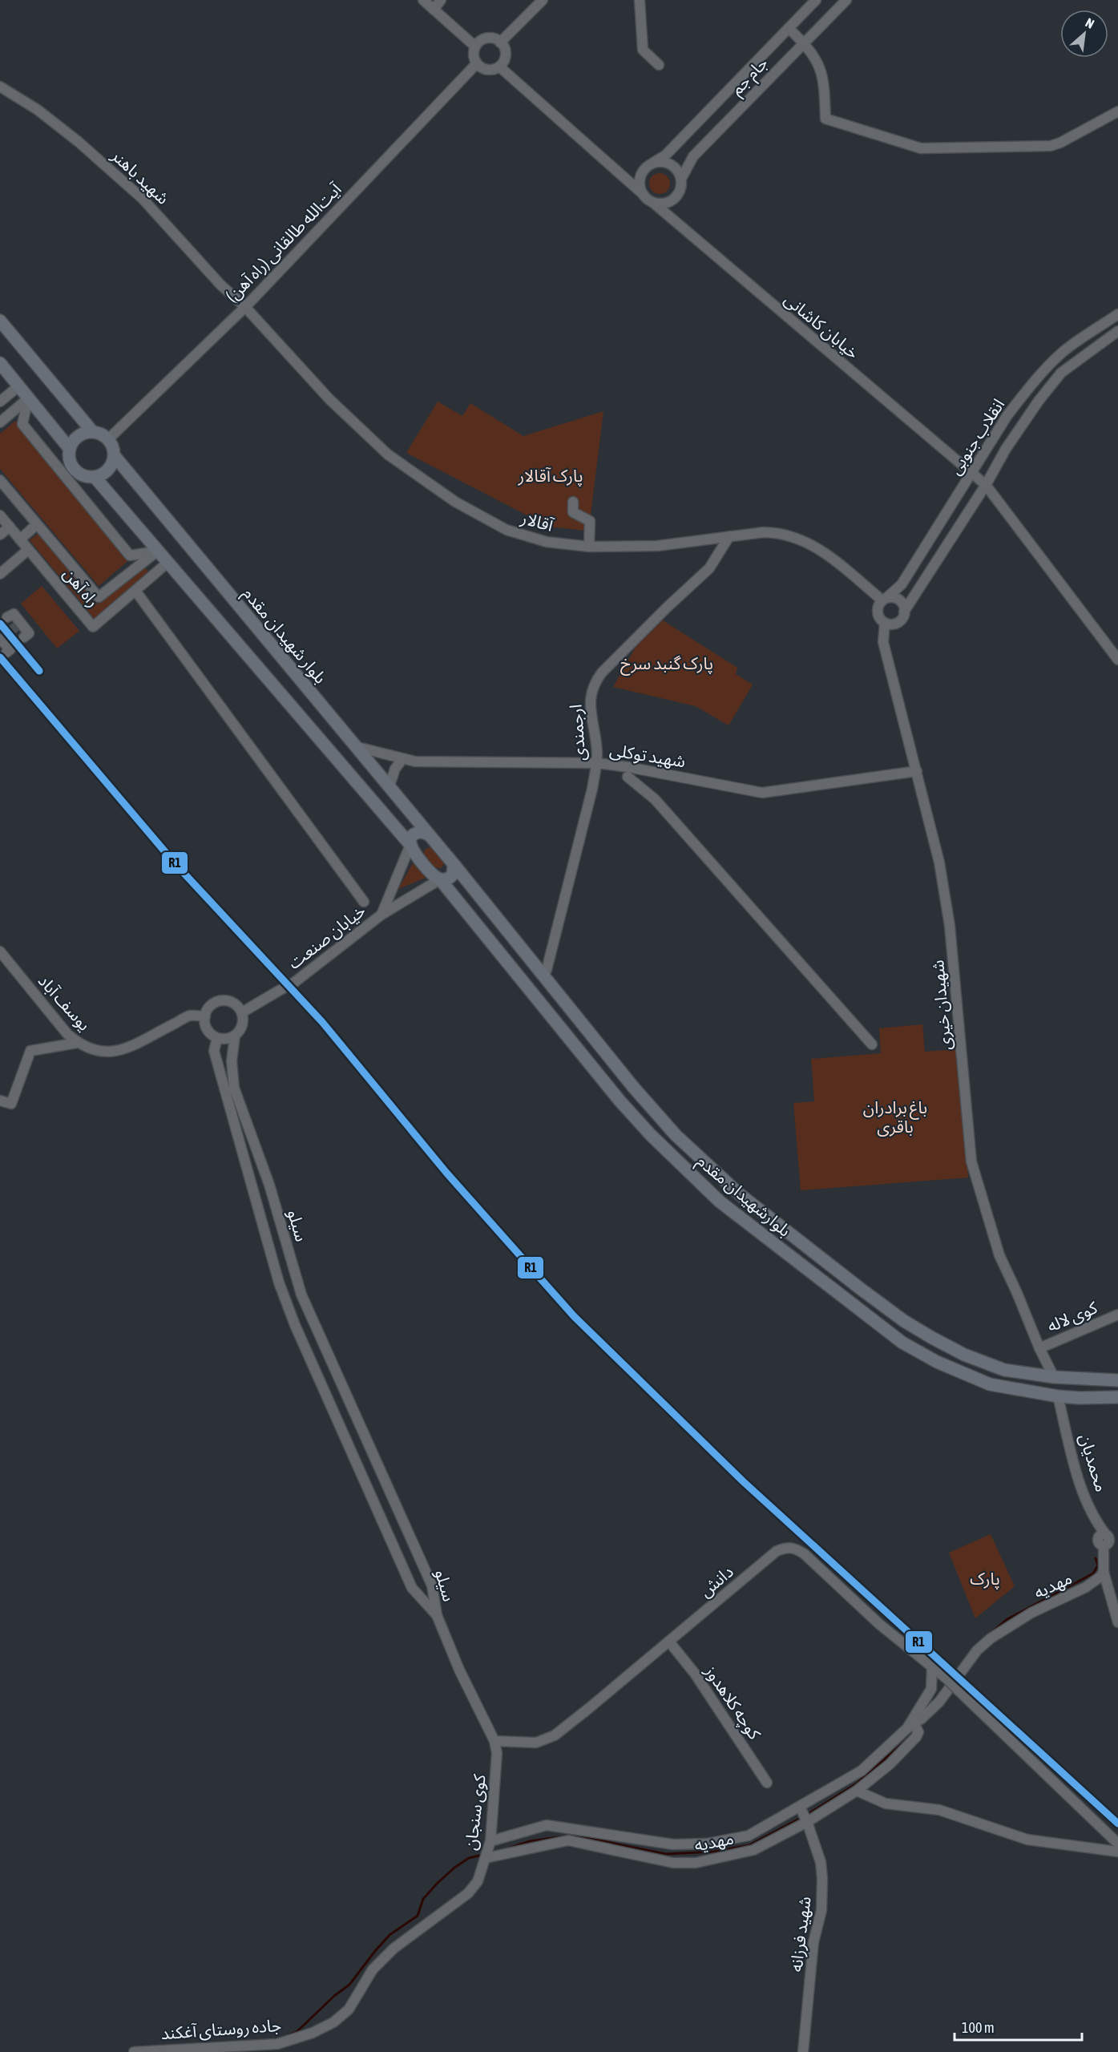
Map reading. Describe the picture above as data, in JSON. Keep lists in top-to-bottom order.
{
  "streets": {
    "main road": ["بلوار شهیدان مقدم", "بلوارشهیدان مقدم"],
    "street": [
      "جام جم",
      "شهید باهنر",
      "(راه آهن) آیت‌الله طالقانی",
      "خیابان کاشانی",
      "انقلاب جنوبی",
      "آقالار",
      "راه آهن",
      "ارجمندی",
      "شهید توکلی",
      "خیابان صنعت",
      "یوسف آباد",
      "شهیدان خیری",
      "سیلو",
      "کوی لاله",
      "محمدیان",
      "دانش",
      "مهدیه",
      "کوچه کلاهدوز",
      "کوی سنجان",
      "شهید فرزانه",
      "جاده روستای آغکند"
    ]
  },
  "crossings": [
    ["جام جم", "خیابان کاشانی"],
    ["شهید باهنر", "(راه آهن) آیت‌الله طالقانی"],
    ["شهید باهنر", "آقالار"],
    ["(راه آهن) آیت‌الله طالقانی", "آقالار"],
    ["(راه آهن) آیت‌الله طالقانی", "بلوار شهیدان مقدم"],
    ["خیابان کاشانی", "انقلاب جنوبی"],
    ["انقلاب جنوبی", "آقالار"],
    ["انقلاب جنوبی", "شهیدان خیری"],
    ["آقالار", "ارجمندی"],
    ["آقالار", "شهیدان خیری"],
    ["بلوار شهیدان مقدم", "شهید توکلی"],
    ["بلوار شهیدان مقدم", "بلوارشهیدان مقدم"],
    ["ارجمندی", "شهید توکلی"],
    ["ارجمندی", "بلوارشهیدان مقدم"],
    ["شهید توکلی", "شهیدان خیری"],
    ["خیابان صنعت", "یوسف آباد"],
    ["خیابان صنعت", "بلوارشهیدان مقدم"],
    ["خیابان صنعت", "سیلو"],
    ["یوسف آباد", "سیلو"],
    ["شهیدان خیری", "بلوارشهیدان مقدم"],
    ["شهیدان خیری", "کوی لاله"],
    ["بلوارشهیدان مقدم", "محمدیان"],
    ["سیلو", "کوی سنجان"],
    ["دانش", "کوچه کلاهدوز"],
    ["دانش", "کوی سنجان"],
    ["مهدیه", "کوی سنجان"],
    ["مهدیه", "شهید فرزانه"],
    ["کوی سنجان", "جاده روستای آغکند"]
  ],
  "parks": [
    "پارک آقالار",
    "پارک گنبد سرخ",
    "باغ برادران باقری",
    "پارک"
  ],
  "lines": ["transit line R1"],
  "scale_bar": "100 m",
  "north": "top right"
}
